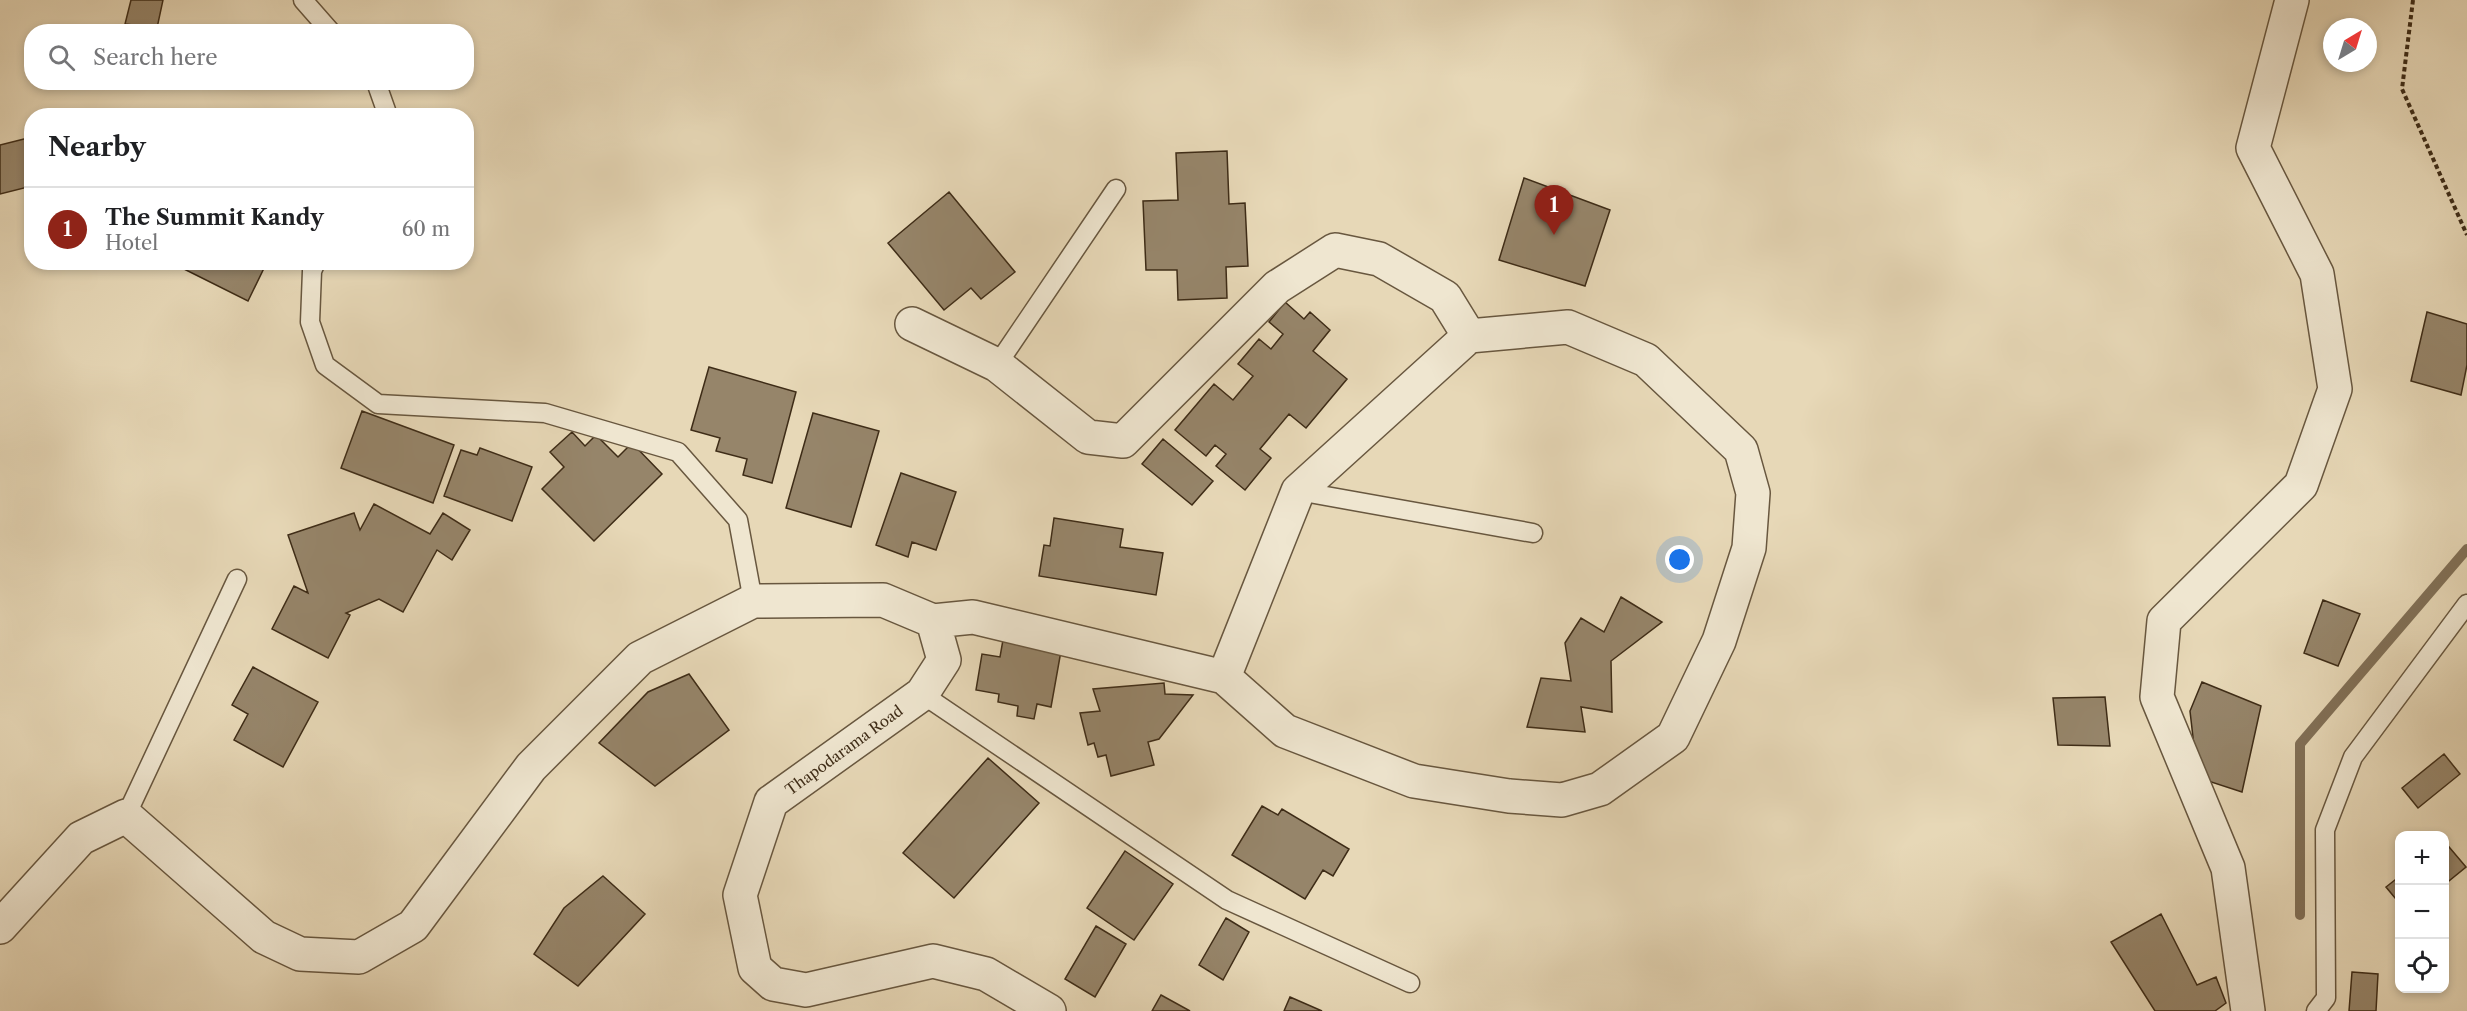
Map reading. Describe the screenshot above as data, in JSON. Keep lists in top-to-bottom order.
{
  "streets": {
    "street": ["Thapodarama Road"]
  },
  "north": "top right",
  "page": {
    "search": "Search here",
    "heading": "Nearby",
    "pins": "1",
    "list": [
      {
        "mark": "1",
        "name": "The Summit Kandy",
        "note": "Hotel",
        "value": "60 m"
      }
    ],
    "map_buttons": ["+", "−"]
  }
}
